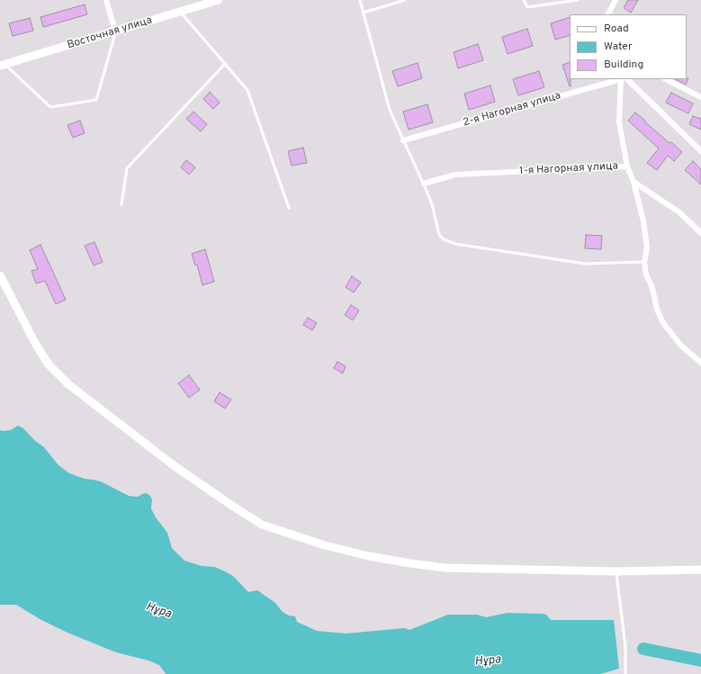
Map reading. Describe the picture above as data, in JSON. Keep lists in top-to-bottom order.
{
  "streets": {
    "street": ["Восточная улица", "2-я Нагорная улица", "1-я Нагорная улица"]
  },
  "water": ["Нұра"],
  "legend": ["Road", "Water", "Building"]
}
